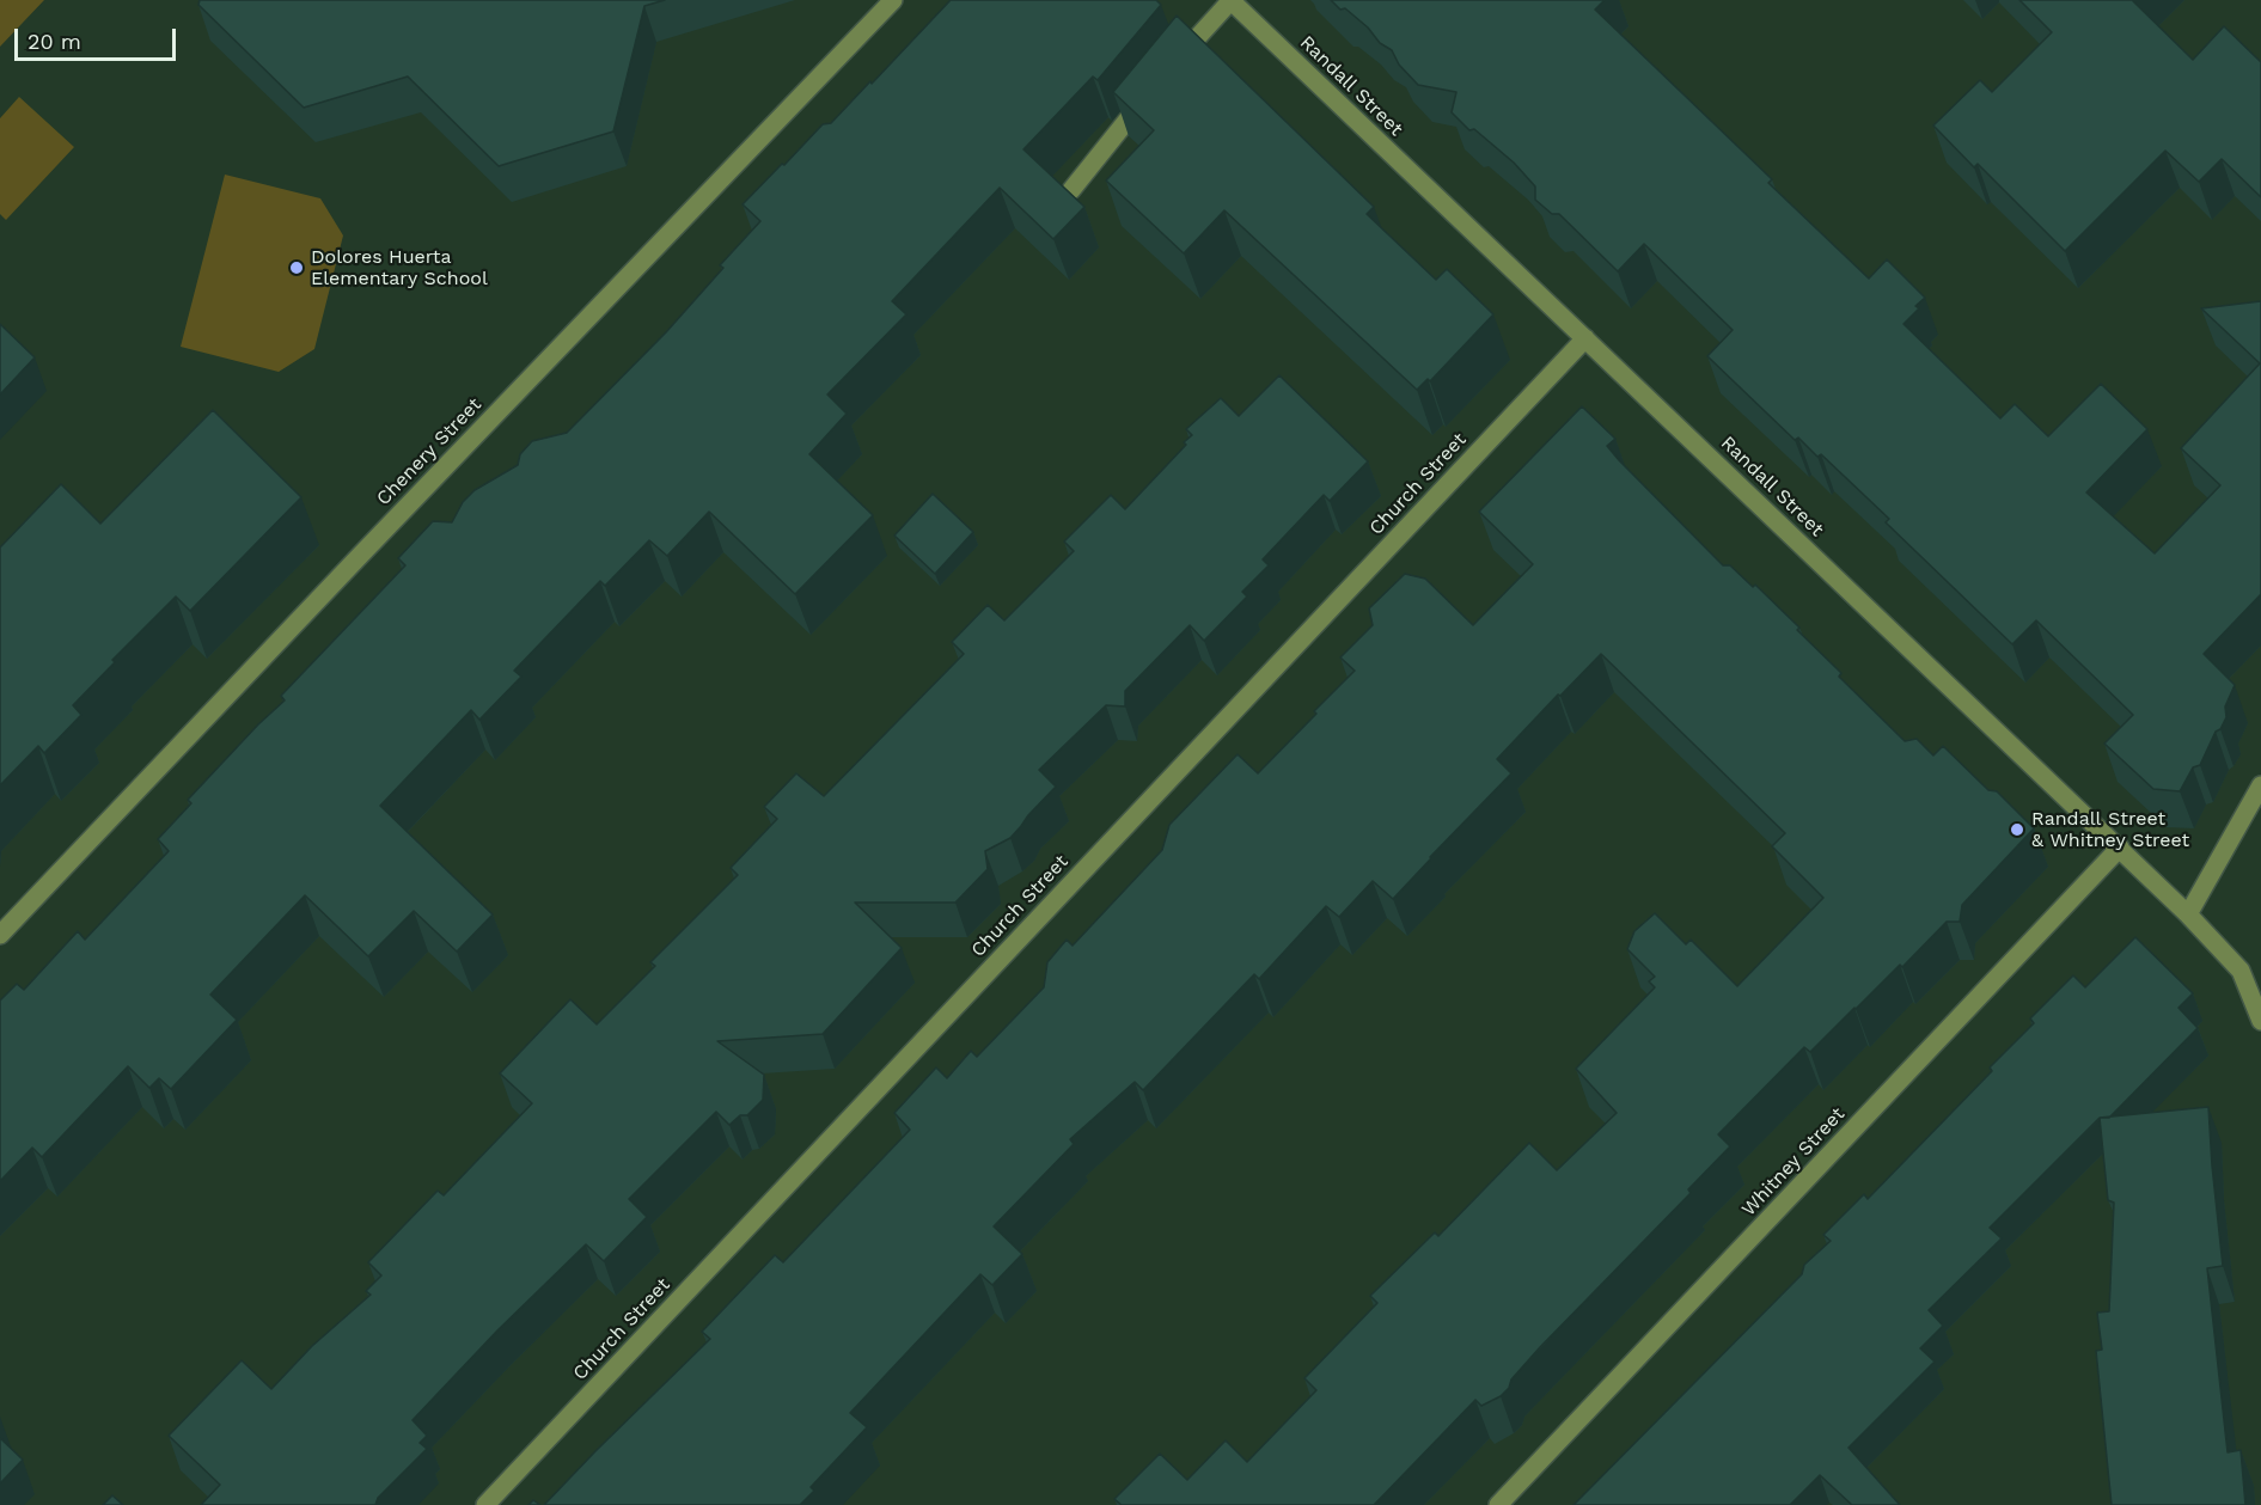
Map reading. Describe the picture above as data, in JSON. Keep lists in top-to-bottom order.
{
  "streets": {
    "street": [
      "Randall Street",
      "Chenery Street",
      "Church Street",
      "Whitney Street"
    ]
  },
  "crossings": [
    ["Randall Street", "Church Street"],
    ["Randall Street", "Whitney Street"]
  ],
  "places": ["Dolores Huerta Elementary School", "Randall Street & Whitney Street"],
  "scale_bar": "20 m"
}
